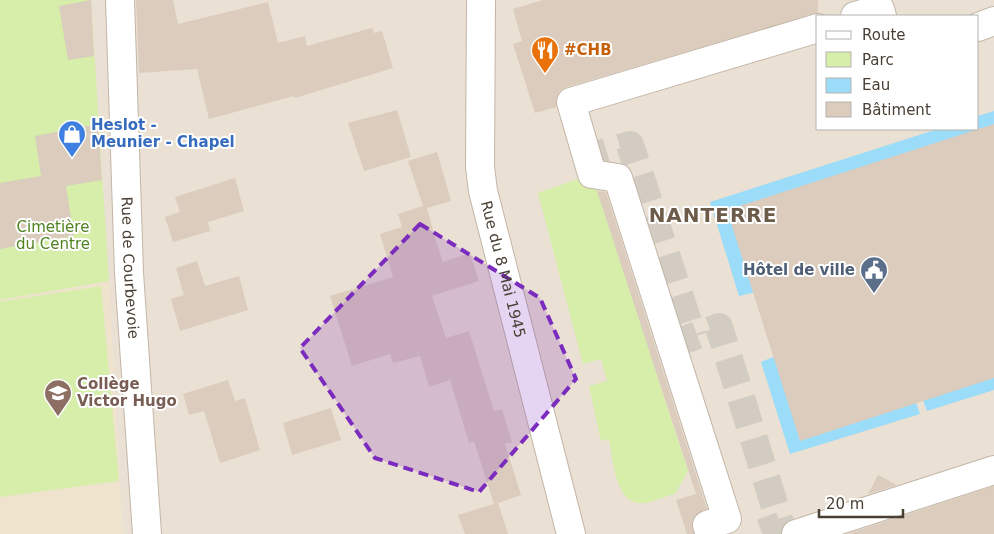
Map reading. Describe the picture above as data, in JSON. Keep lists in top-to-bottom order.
{
  "streets": {
    "street": ["Rue de Courbevoie", "Rue du 8 Mai 1945"]
  },
  "districts": ["NANTERRE"],
  "parks": ["Cimetière du Centre"],
  "places": {
    "restaurant": ["#CHB"],
    "shop": ["Heslot - Meunier - Chapel"],
    "public building": ["Hôtel de ville"],
    "school or university": ["Collège Victor Hugo"]
  },
  "legend": [
    "Route",
    "Parc",
    "Eau",
    "Bâtiment"
  ],
  "scale_bar": "20 m"
}
